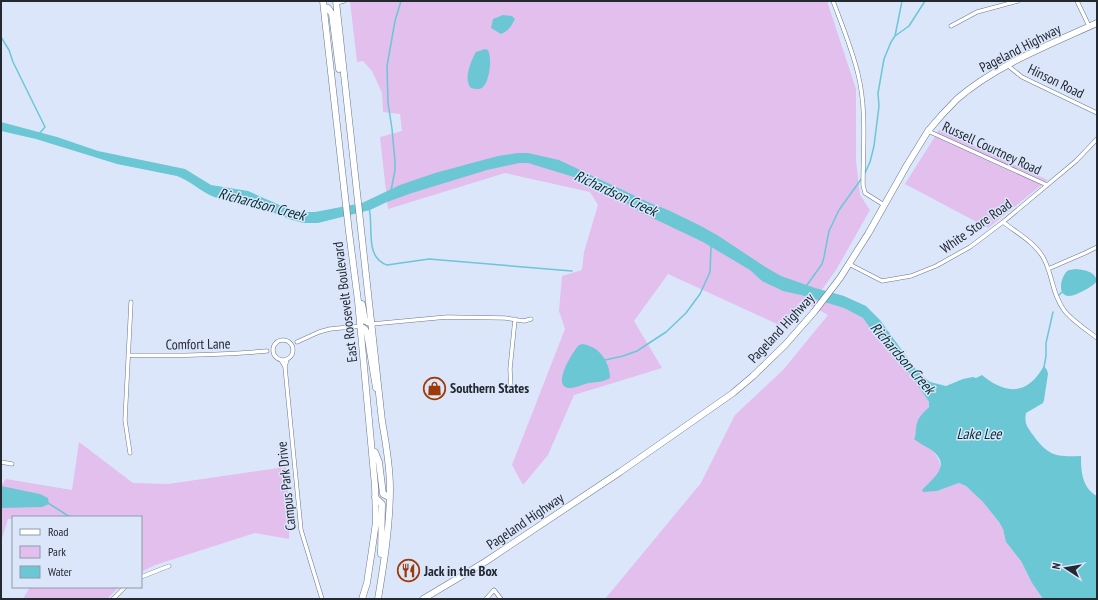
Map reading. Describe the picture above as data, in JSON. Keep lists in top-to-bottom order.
{
  "streets": {
    "highway": ["Pageland Highway", "East Roosevelt Boulevard"],
    "street": [
      "Hinson Road",
      "Russell Courtney Road",
      "White Store Road",
      "Comfort Lane",
      "Campus Park Drive"
    ]
  },
  "crossings": [
    ["Pageland Highway", "Hinson Road"],
    ["Pageland Highway", "Russell Courtney Road"],
    ["Pageland Highway", "White Store Road"],
    ["Russell Courtney Road", "White Store Road"],
    ["Comfort Lane", "Campus Park Drive"]
  ],
  "water": ["Richardson Creek", "Lake Lee"],
  "places": {
    "shop": ["Southern States"],
    "restaurant": ["Jack in the Box"]
  },
  "legend": ["Road", "Park", "Water"],
  "north": "left"
}
